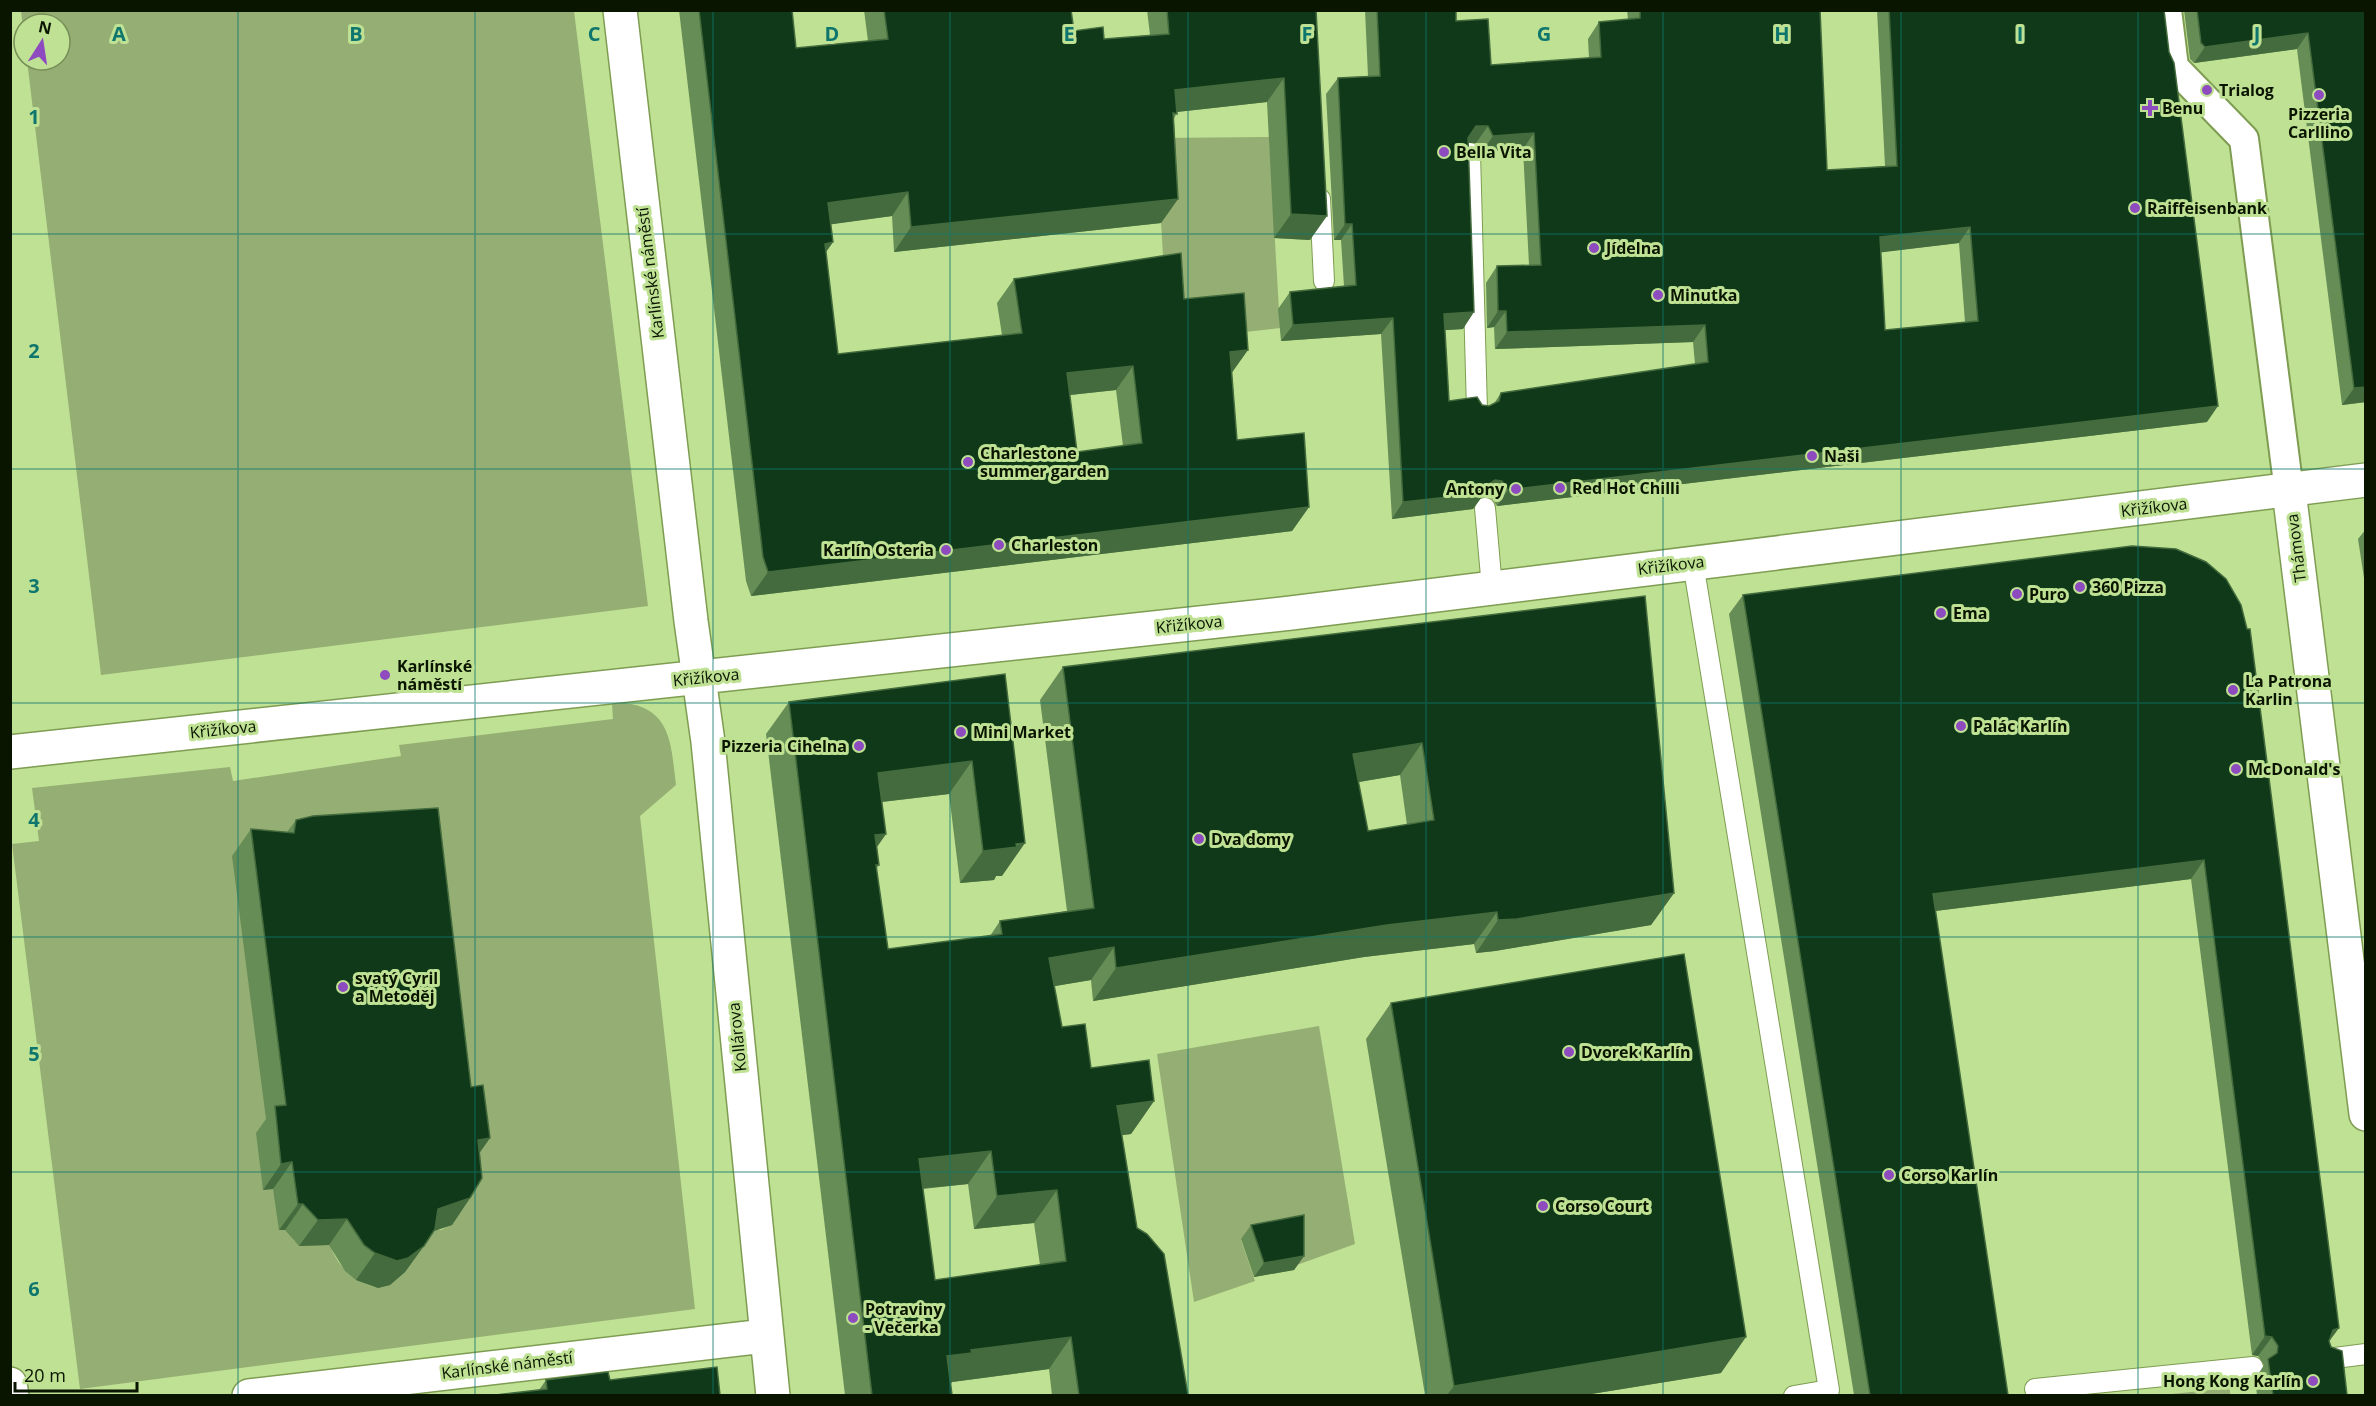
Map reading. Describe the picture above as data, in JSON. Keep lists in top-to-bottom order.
{
  "streets": {
    "street": [
      "Karlínské náměstí",
      "Křižíkova",
      "Thámova",
      "Kollárova"
    ]
  },
  "crossings": [
    ["Karlínské náměstí", "Křižíkova"],
    ["Karlínské náměstí", "Kollárova"],
    ["Křižíkova", "Thámova"],
    ["Křižíkova", "Kollárova"]
  ],
  "places": {
    "other": [
      "Trialog",
      "Pizzeria Carllino",
      "Bella Vita",
      "Raiffeisenbank",
      "Jídelna",
      "Minutka",
      "Naši",
      "Charlestone summer garden",
      "Red Hot Chilli",
      "Antony",
      "Charleston",
      "Karlín Osteria",
      "360 Pizza",
      "Puro",
      "Ema",
      "Karlínské náměstí",
      "La Patrona Karlin",
      "Palác Karlín",
      "Mini Market",
      "Pizzeria Cihelna",
      "McDonald's",
      "Dva domy",
      "svatý Cyril a Metoděj",
      "Dvorek Karlín",
      "Corso Karlín",
      "Corso Court",
      "Potraviny - Večerka",
      "Hong Kong Karlín"
    ],
    "health": ["Benu"]
  },
  "scale_bar": "20 m",
  "north": "top",
  "grid": {
    "columns": [
      "A",
      "B",
      "C",
      "D",
      "E",
      "F",
      "G",
      "H",
      "I",
      "J"
    ],
    "rows": [
      "1",
      "2",
      "3",
      "4",
      "5",
      "6"
    ]
  }
}
